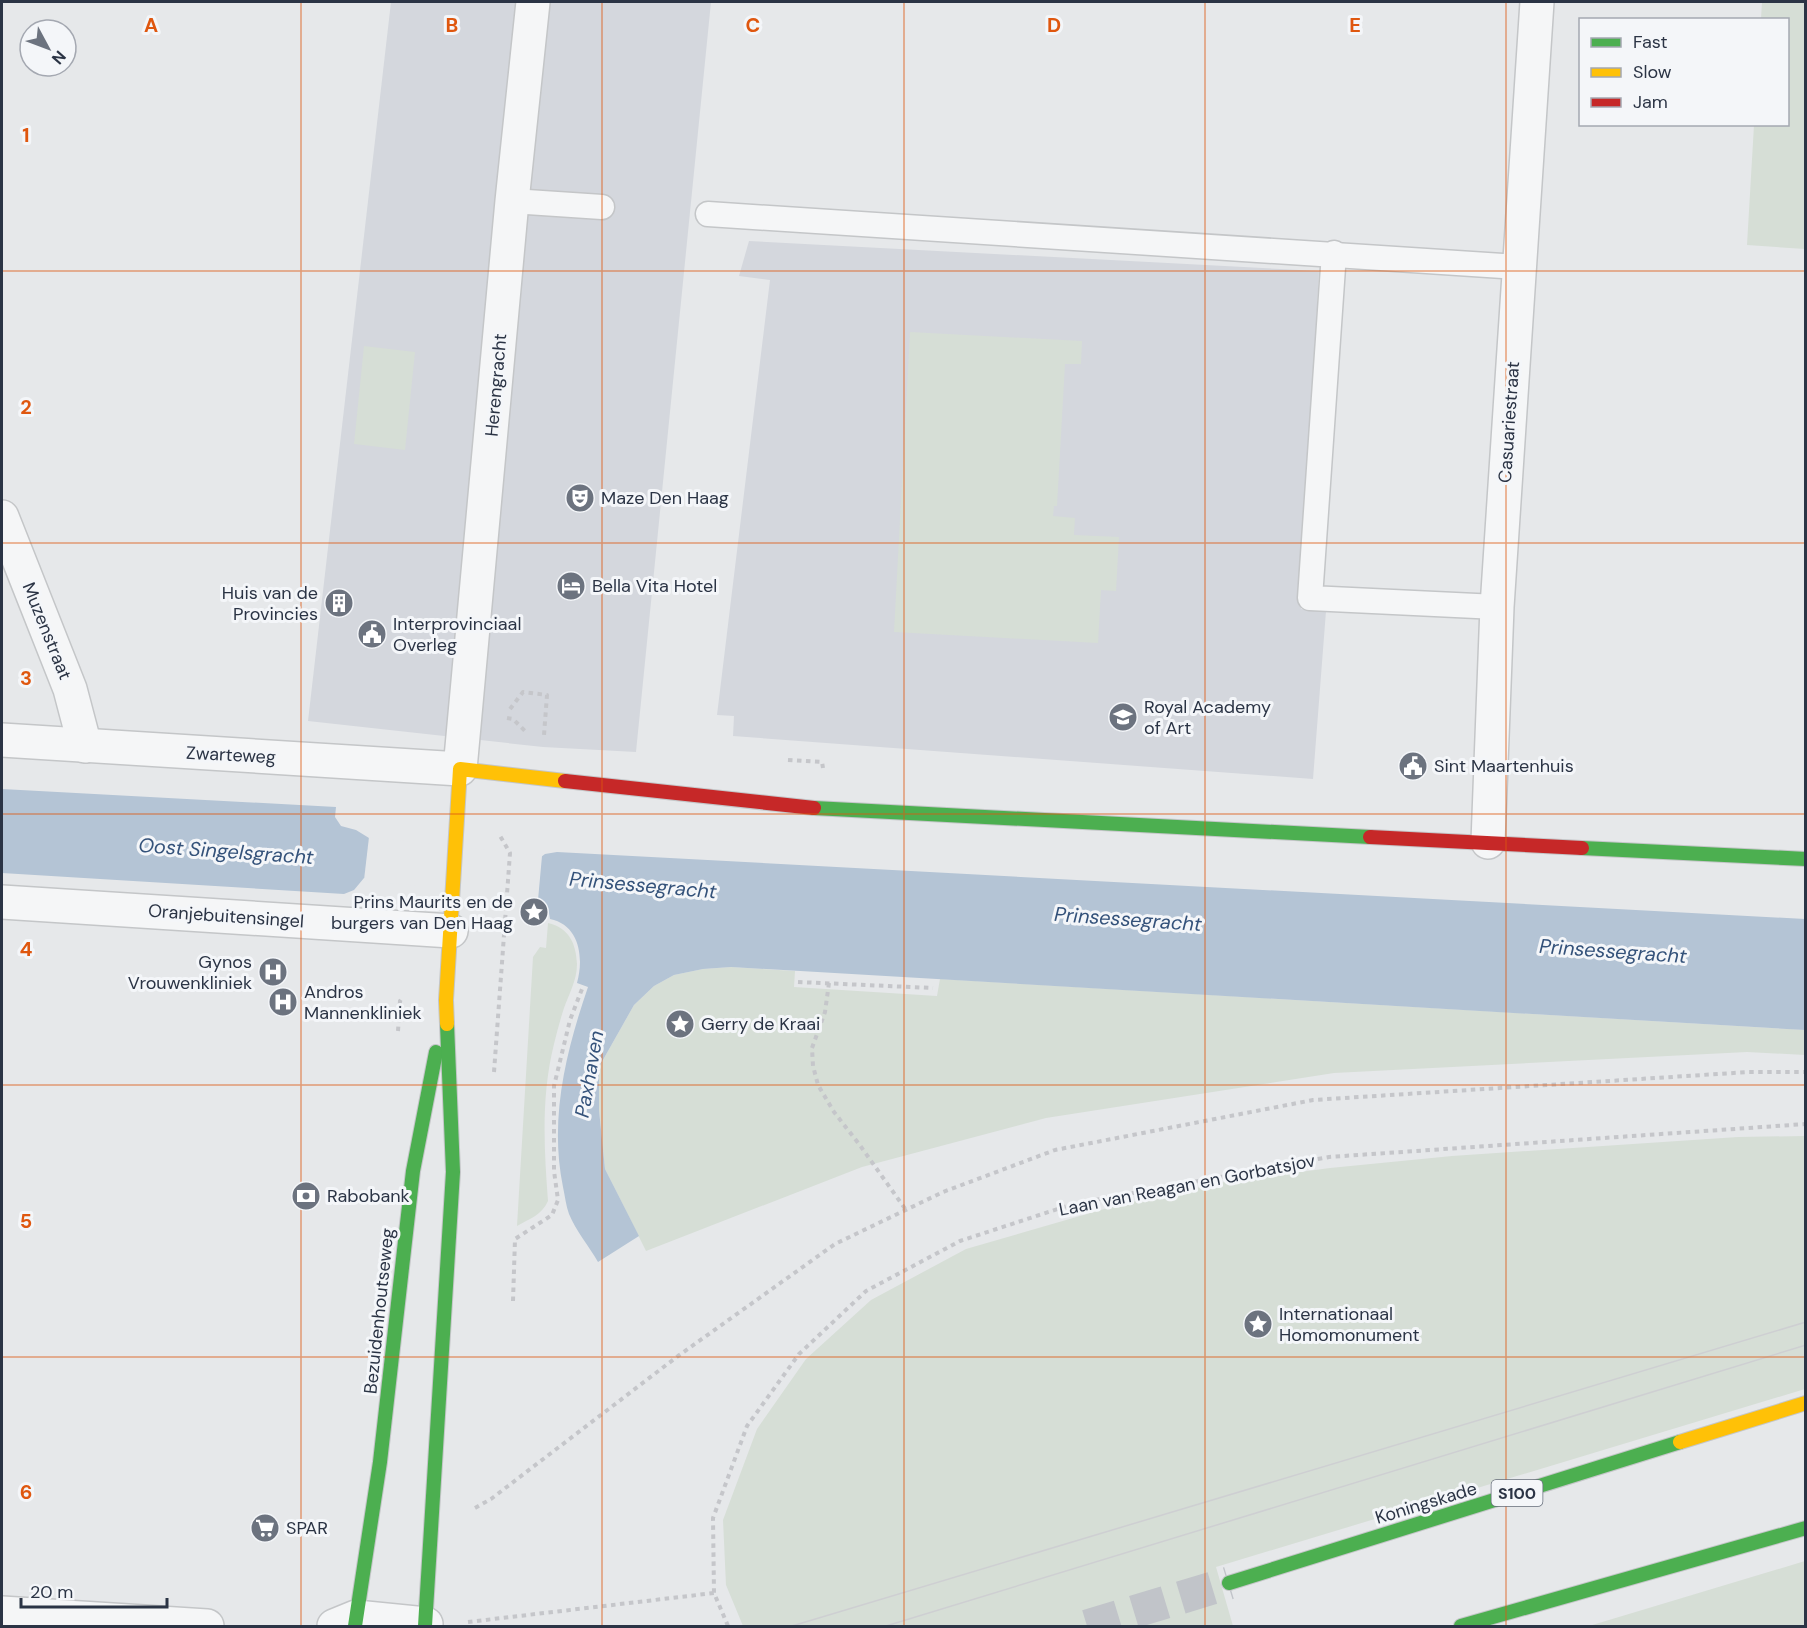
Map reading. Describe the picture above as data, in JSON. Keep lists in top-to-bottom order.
{
  "streets": {
    "street": [
      "Herengracht",
      "Casuariestraat",
      "Muzenstraat",
      "Zwarteweg",
      "Oranjebuitensingel",
      "Bezuidenhoutseweg",
      "S100",
      "Koningskade"
    ],
    "path": ["Laan van Reagan en Gorbatsjov"]
  },
  "crossings": [
    ["Herengracht", "Zwarteweg"],
    ["Herengracht", "Bezuidenhoutseweg"],
    ["Muzenstraat", "Zwarteweg"],
    ["Zwarteweg", "Bezuidenhoutseweg"],
    ["Oranjebuitensingel", "Bezuidenhoutseweg"]
  ],
  "water": ["Oost Singelsgracht", "Prinsessegracht", "Paxhaven"],
  "places": {
    "theatre": ["Maze Den Haag"],
    "hotel": ["Bella Vita Hotel"],
    "building": ["Huis van de Provincies"],
    "public building": ["Interprovinciaal Overleg", "Sint Maartenhuis"],
    "school or university": ["Royal Academy of Art"],
    "place": ["Prins Maurits en de burgers van Den Haag", "Gerry de Kraai", "Internationaal Homomonument"],
    "hospital": ["Gynos Vrouwenkliniek", "Andros Mannenkliniek"],
    "bank": ["Rabobank"],
    "supermarket": ["SPAR"]
  },
  "legend": ["Fast", "Slow", "Jam"],
  "scale_bar": "20 m",
  "north": "bottom right",
  "grid": {
    "columns": [
      "A",
      "B",
      "C",
      "D",
      "E"
    ],
    "rows": [
      "1",
      "2",
      "3",
      "4",
      "5",
      "6"
    ]
  }
}
